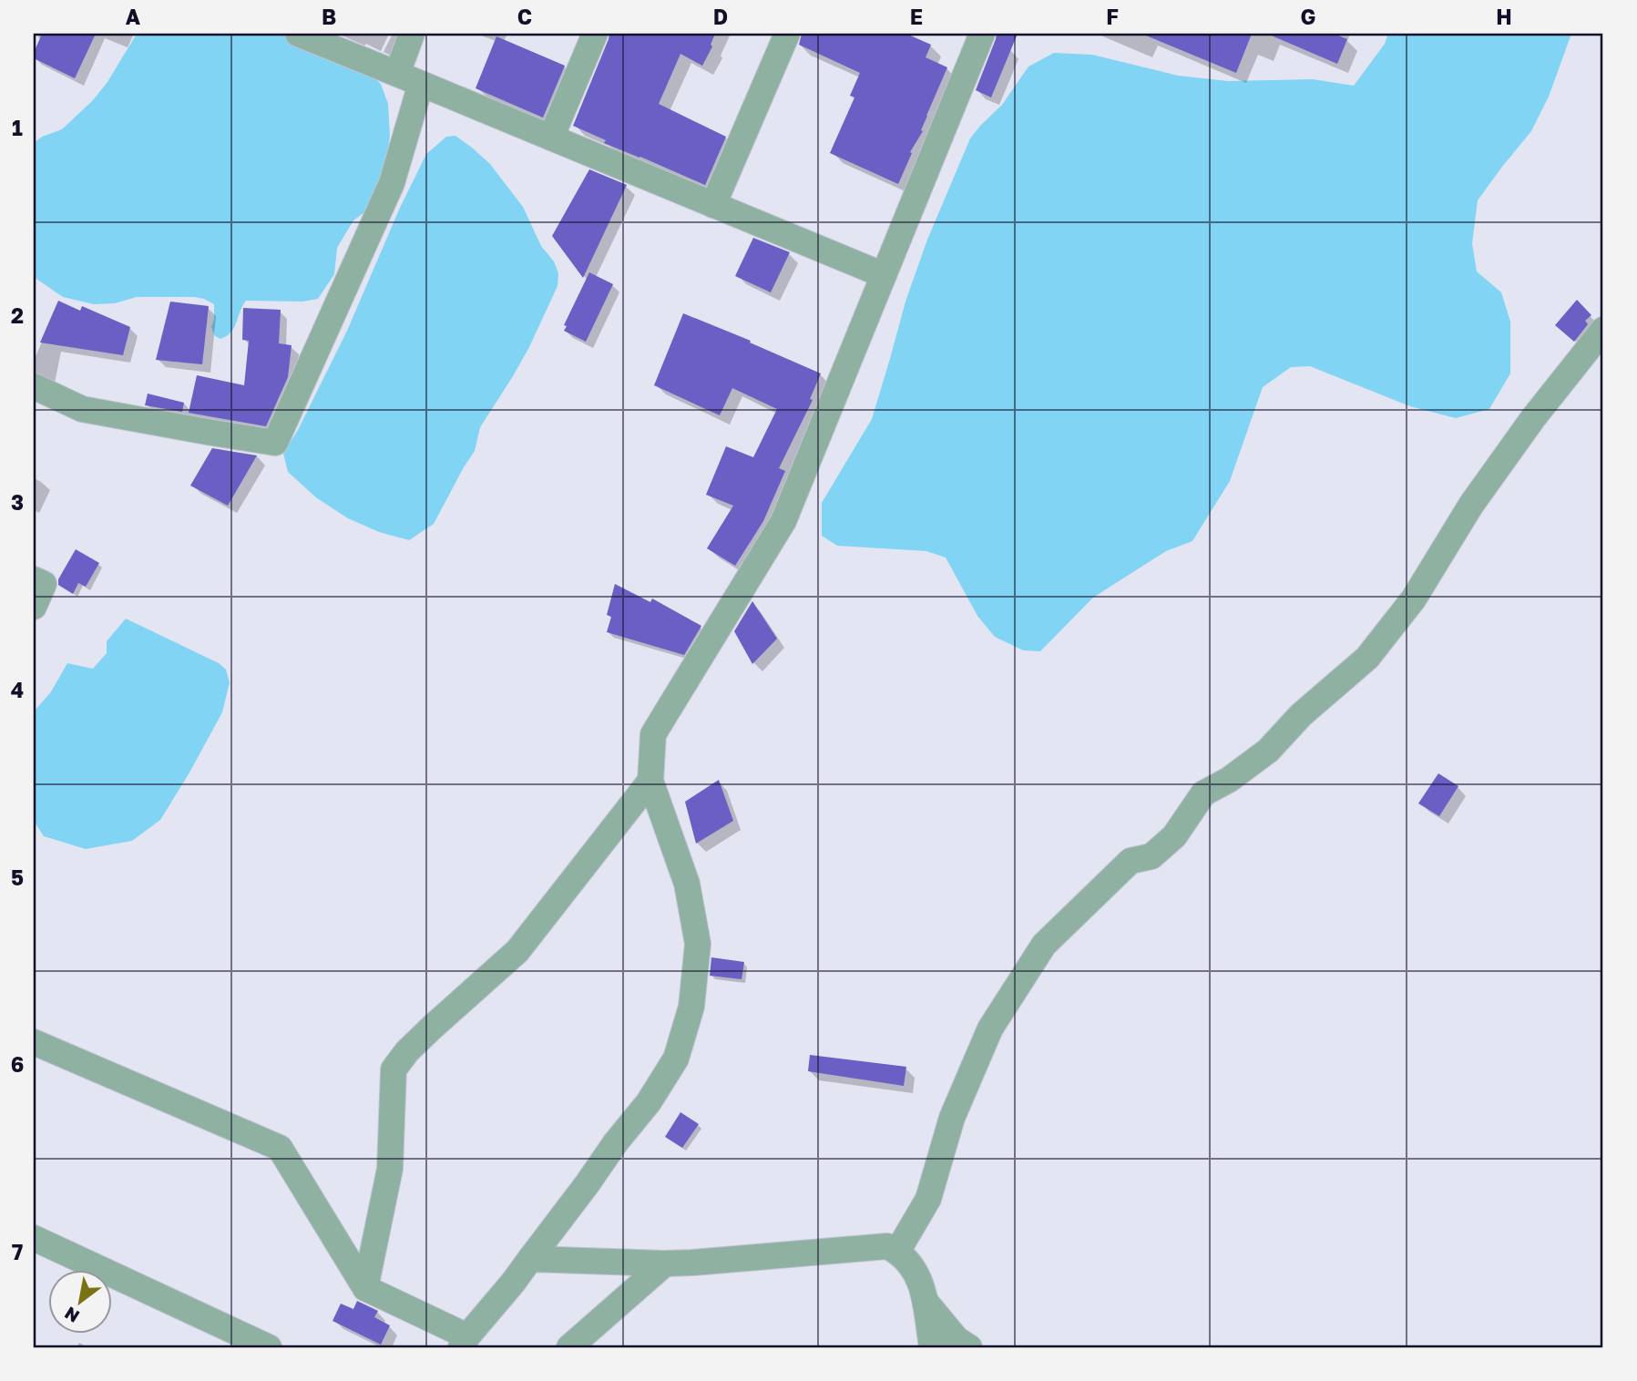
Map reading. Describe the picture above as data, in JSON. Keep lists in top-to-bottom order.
{
  "north": "bottom left",
  "grid": {
    "columns": [
      "A",
      "B",
      "C",
      "D",
      "E",
      "F",
      "G",
      "H"
    ],
    "rows": [
      "1",
      "2",
      "3",
      "4",
      "5",
      "6",
      "7"
    ]
  }
}
